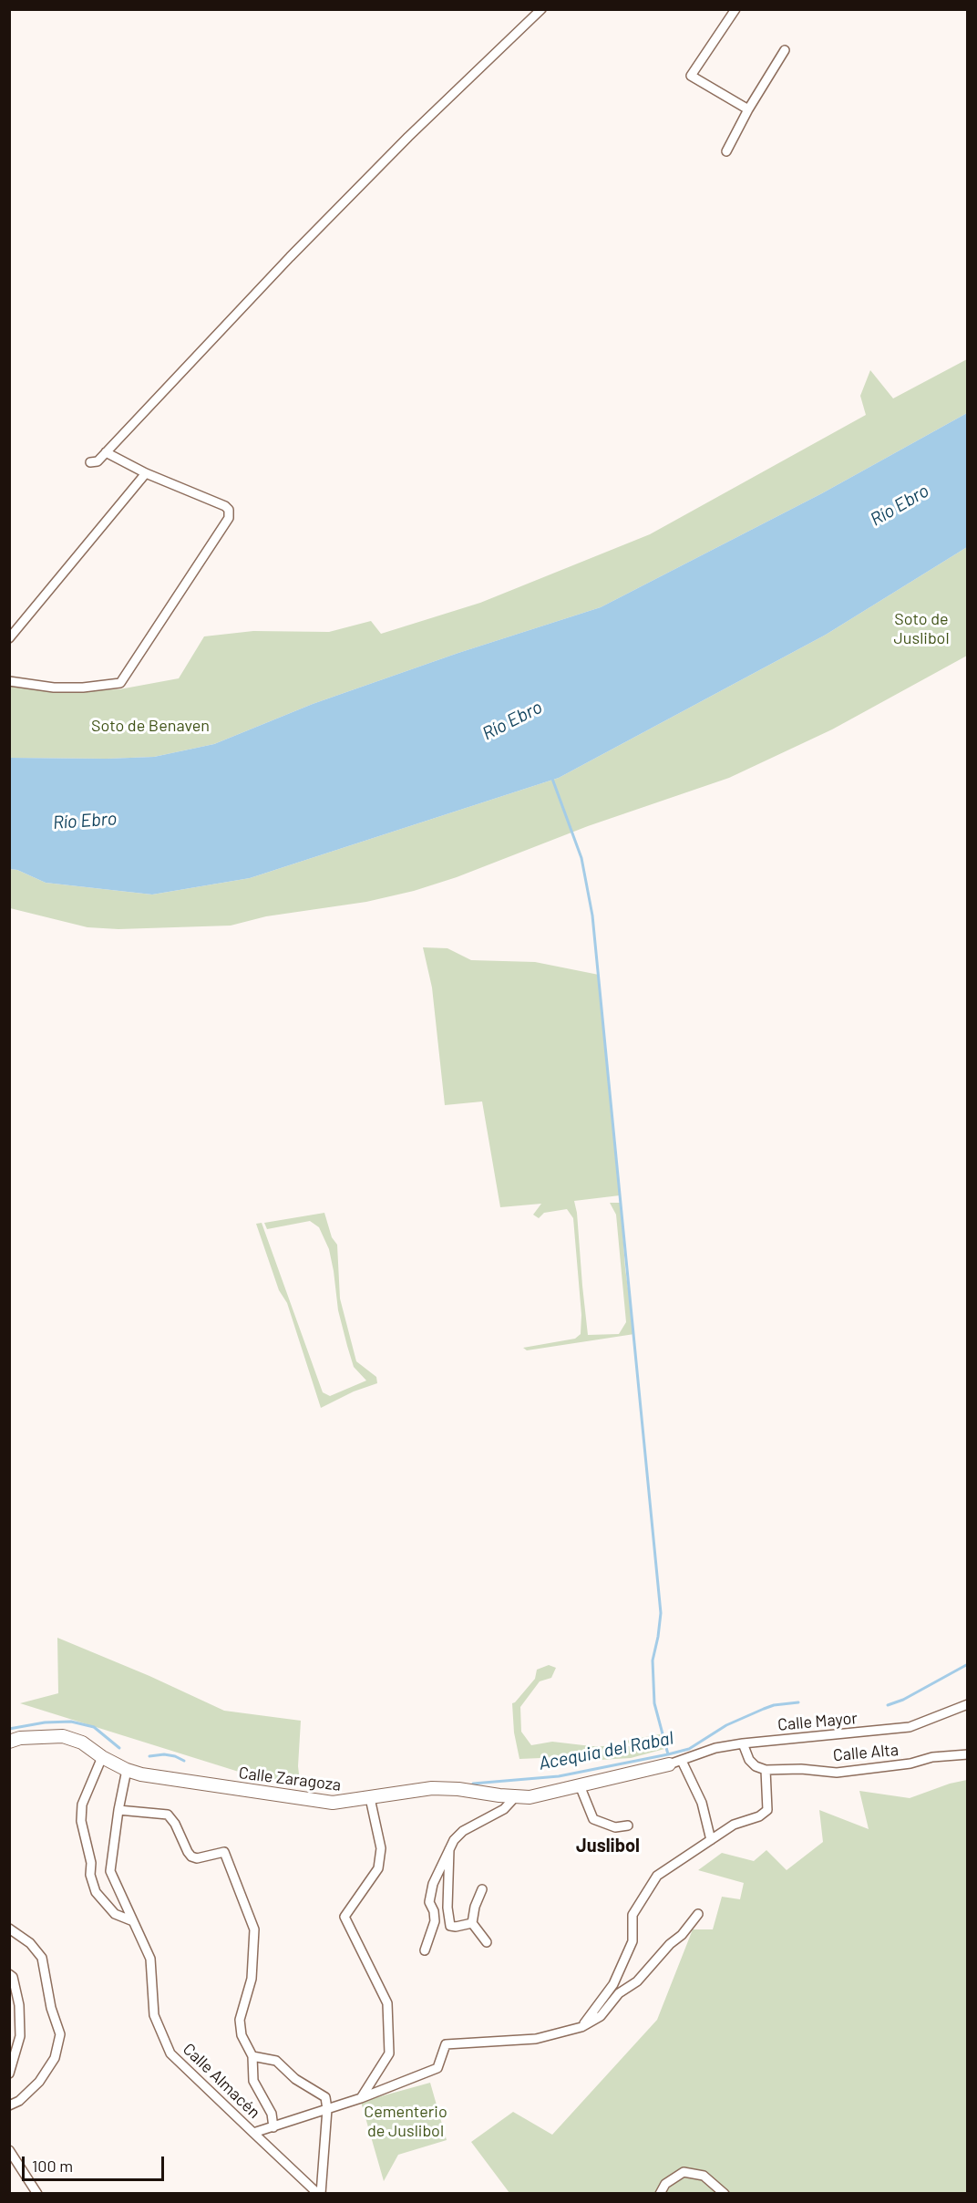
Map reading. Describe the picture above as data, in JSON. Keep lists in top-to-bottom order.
{
  "streets": {
    "street": [
      "Calle Mayor",
      "Calle Alta",
      "Calle Zaragoza",
      "Calle Almacén"
    ]
  },
  "crossings": [
    ["Calle Mayor", "Calle Zaragoza"],
    ["Calle Zaragoza", "Calle Almacén"]
  ],
  "districts": ["Juslibol"],
  "water": ["Río Ebro", "Acequia del Rabal"],
  "parks": ["Soto de Juslibol", "Soto de Benaven", "Cementerio de Juslibol"],
  "scale_bar": "100 m"
}
